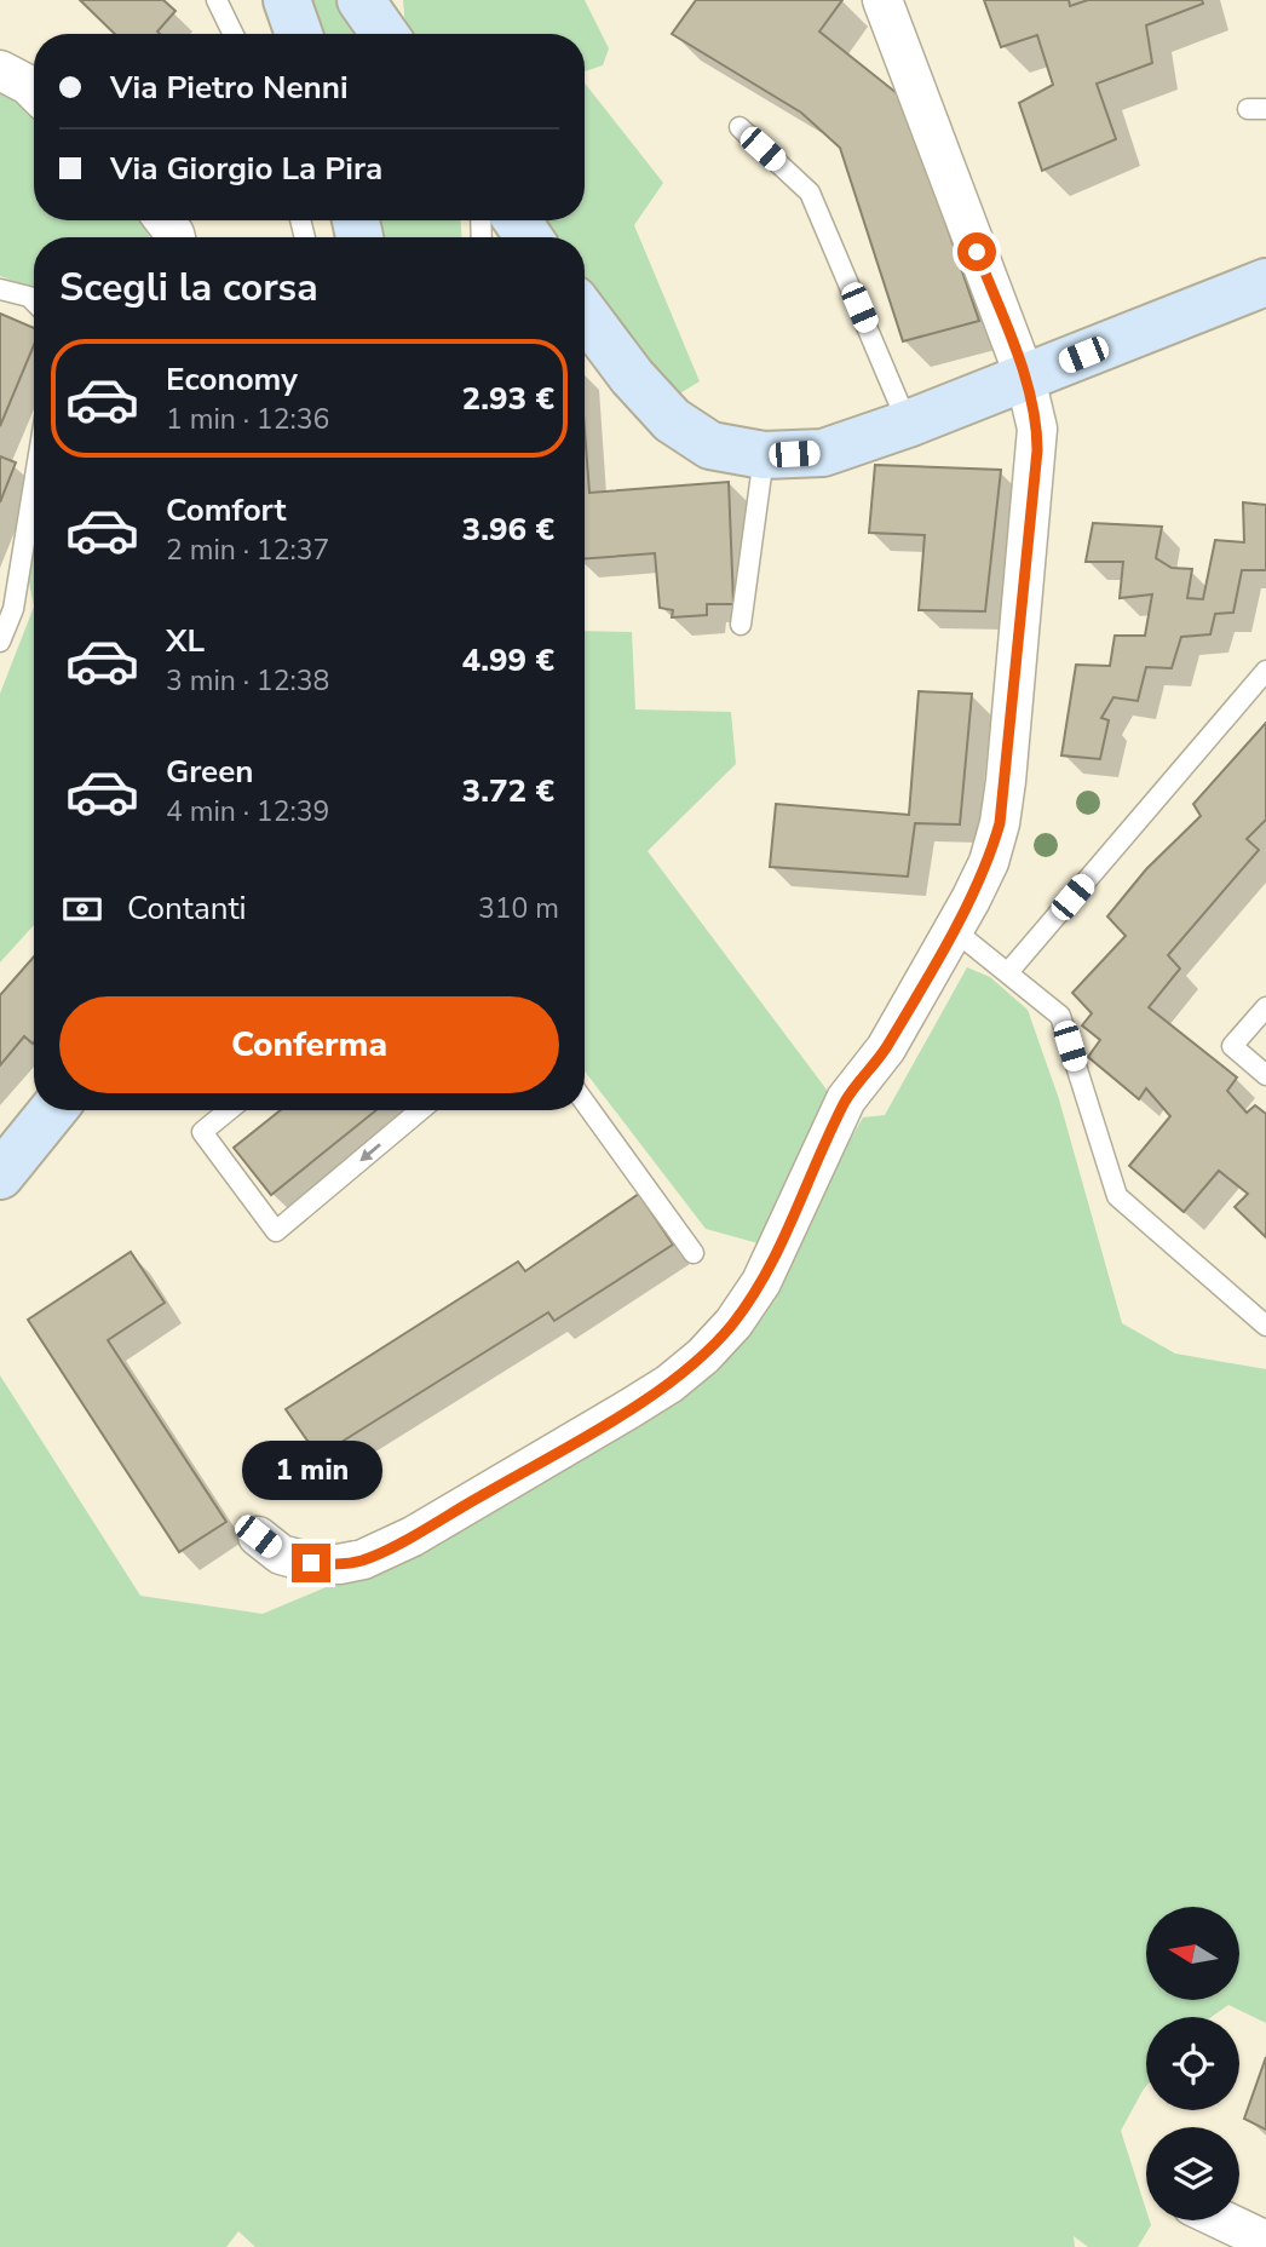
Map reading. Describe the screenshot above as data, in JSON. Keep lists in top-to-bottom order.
{
  "north": "left",
  "page": {
    "banner": ["Via Pietro Nenni", "Via Giorgio La Pira"],
    "heading": "Scegli la corsa",
    "list": [
      {
        "name": "Economy",
        "note": "1 min · 12:36",
        "value": "2.93 €"
      },
      {
        "name": "Comfort",
        "note": "2 min · 12:37",
        "value": "3.96 €"
      },
      {
        "name": "XL",
        "note": "3 min · 12:38",
        "value": "4.99 €"
      },
      {
        "name": "Green",
        "note": "4 min · 12:39",
        "value": "3.72 €"
      }
    ],
    "pay": ["Contanti", "310 m"],
    "buttons": "Conferma",
    "bubble": "1 min"
  }
}
